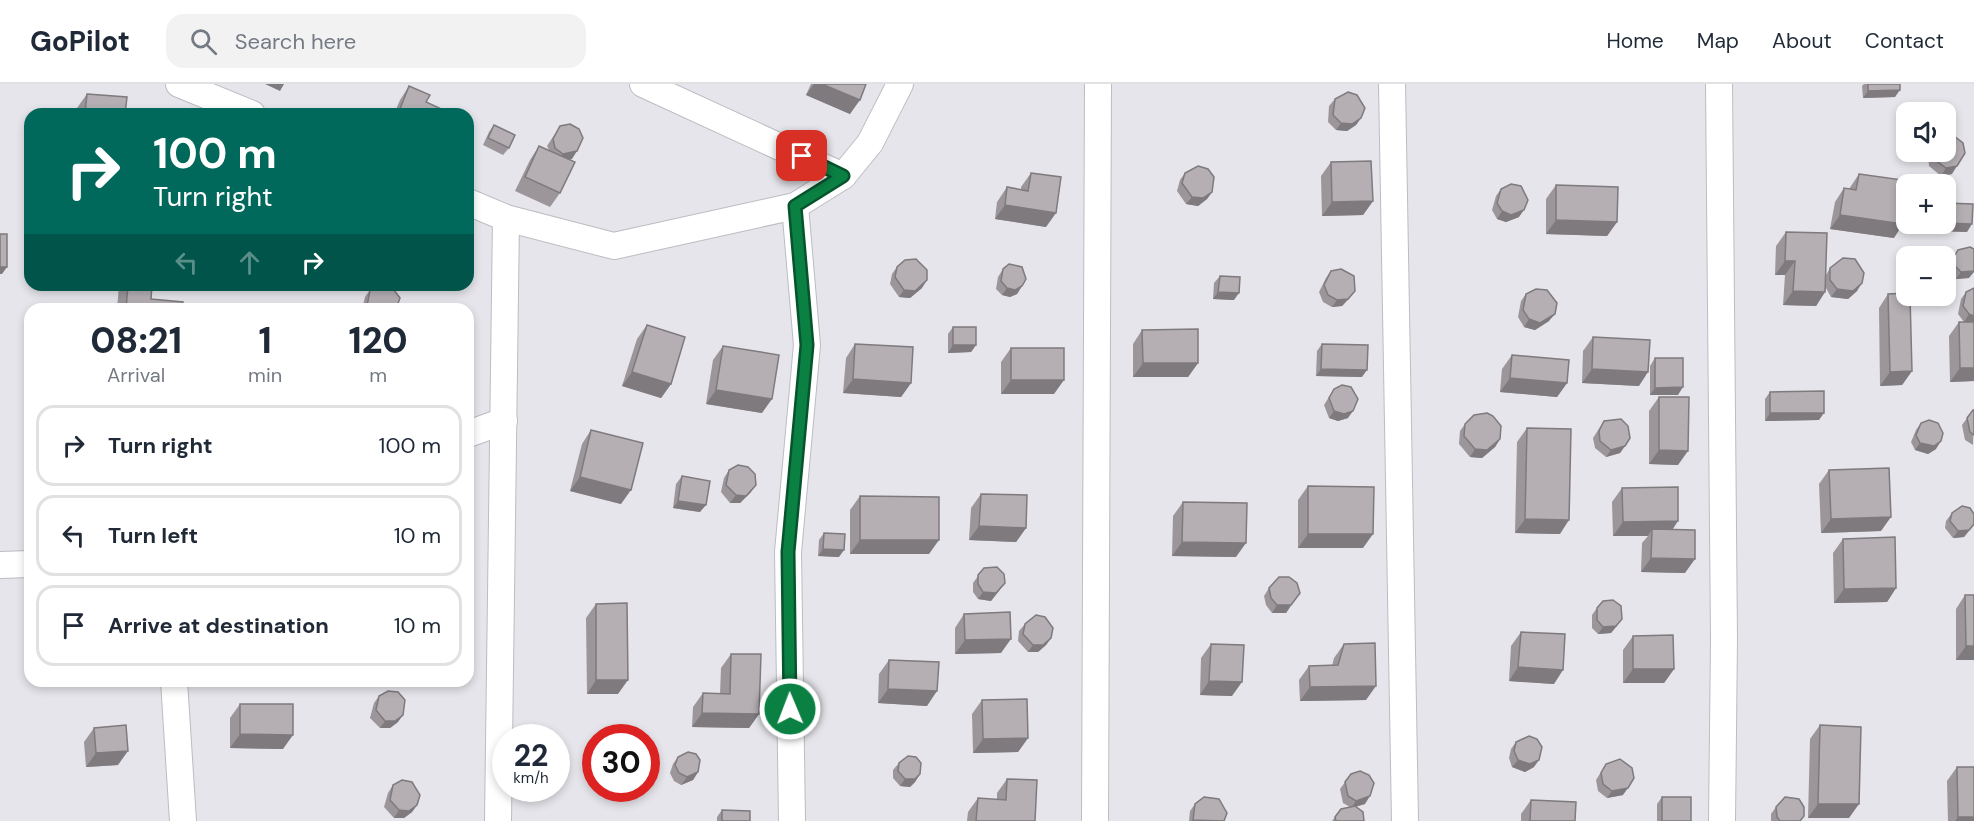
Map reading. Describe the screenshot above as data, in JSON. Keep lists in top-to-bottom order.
{
  "page": {
    "header": "GoPilot",
    "search": "Search here",
    "nav": [
      "Home",
      "Map",
      "About",
      "Contact"
    ],
    "map_buttons": ["+", "−"],
    "turn": ["100 m", "Turn right"],
    "eta": [
      "08:21",
      "Arrival",
      "1",
      "min",
      "120",
      "m"
    ],
    "list": [
      {
        "name": "Turn right",
        "value": "100 m"
      },
      {
        "name": "Turn left",
        "value": "10 m"
      },
      {
        "name": "Arrive at destination",
        "value": "10 m"
      }
    ],
    "speed": "22 km/h",
    "limit": "30"
  }
}
